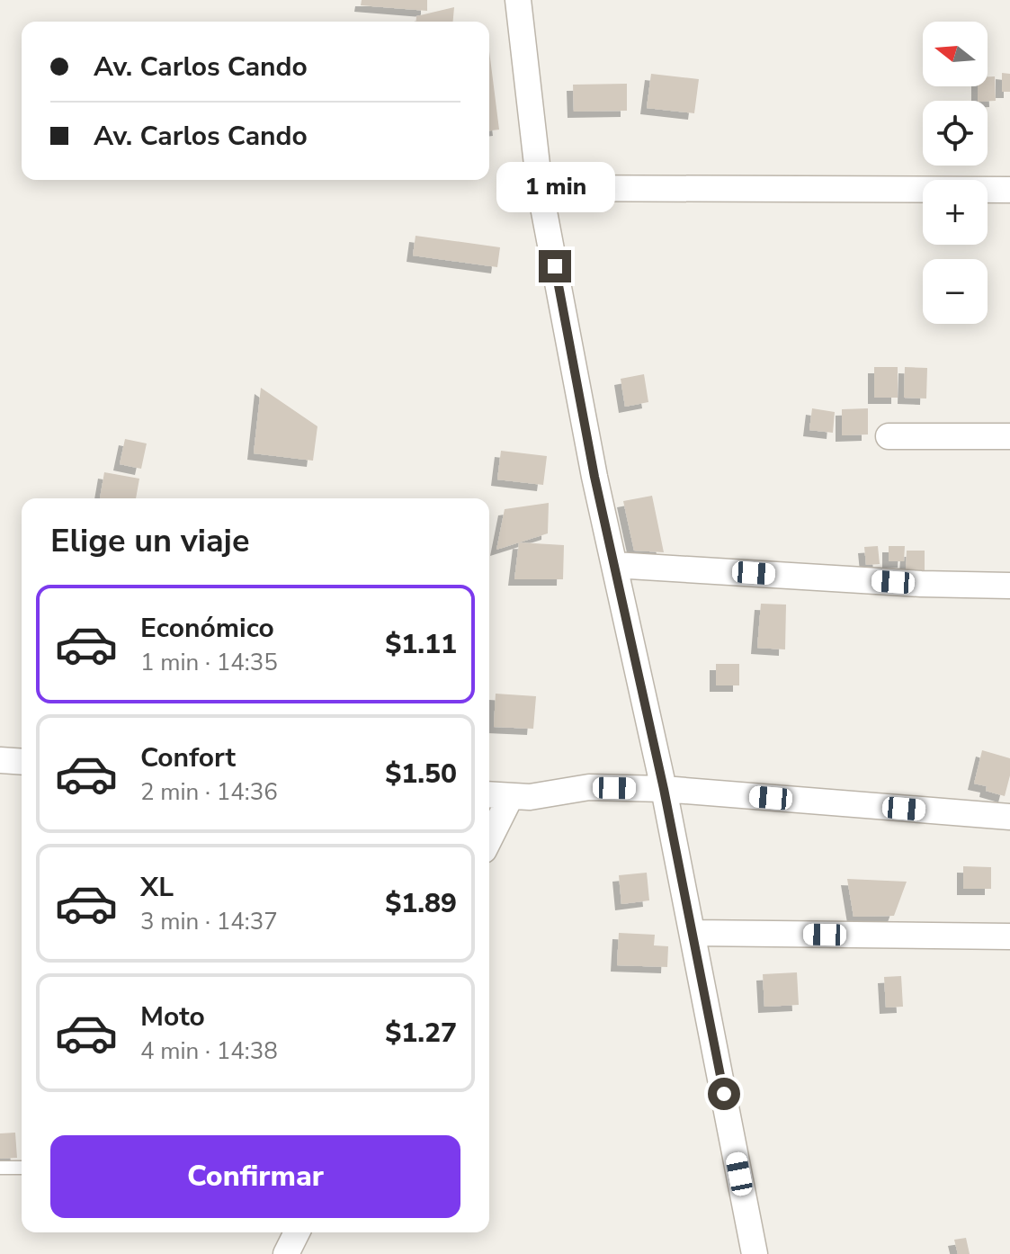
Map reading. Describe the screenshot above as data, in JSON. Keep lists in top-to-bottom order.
{
  "north": "left",
  "page": {
    "map_buttons": ["+", "−"],
    "banner": ["Av. Carlos Cando", "Av. Carlos Cando"],
    "bubble": "1 min",
    "heading": "Elige un viaje",
    "list": [
      {
        "name": "Económico",
        "note": "1 min · 14:35",
        "value": "$1.11"
      },
      {
        "name": "Confort",
        "note": "2 min · 14:36",
        "value": "$1.50"
      },
      {
        "name": "XL",
        "note": "3 min · 14:37",
        "value": "$1.89"
      },
      {
        "name": "Moto",
        "note": "4 min · 14:38",
        "value": "$1.27"
      }
    ],
    "buttons": "Confirmar"
  }
}
